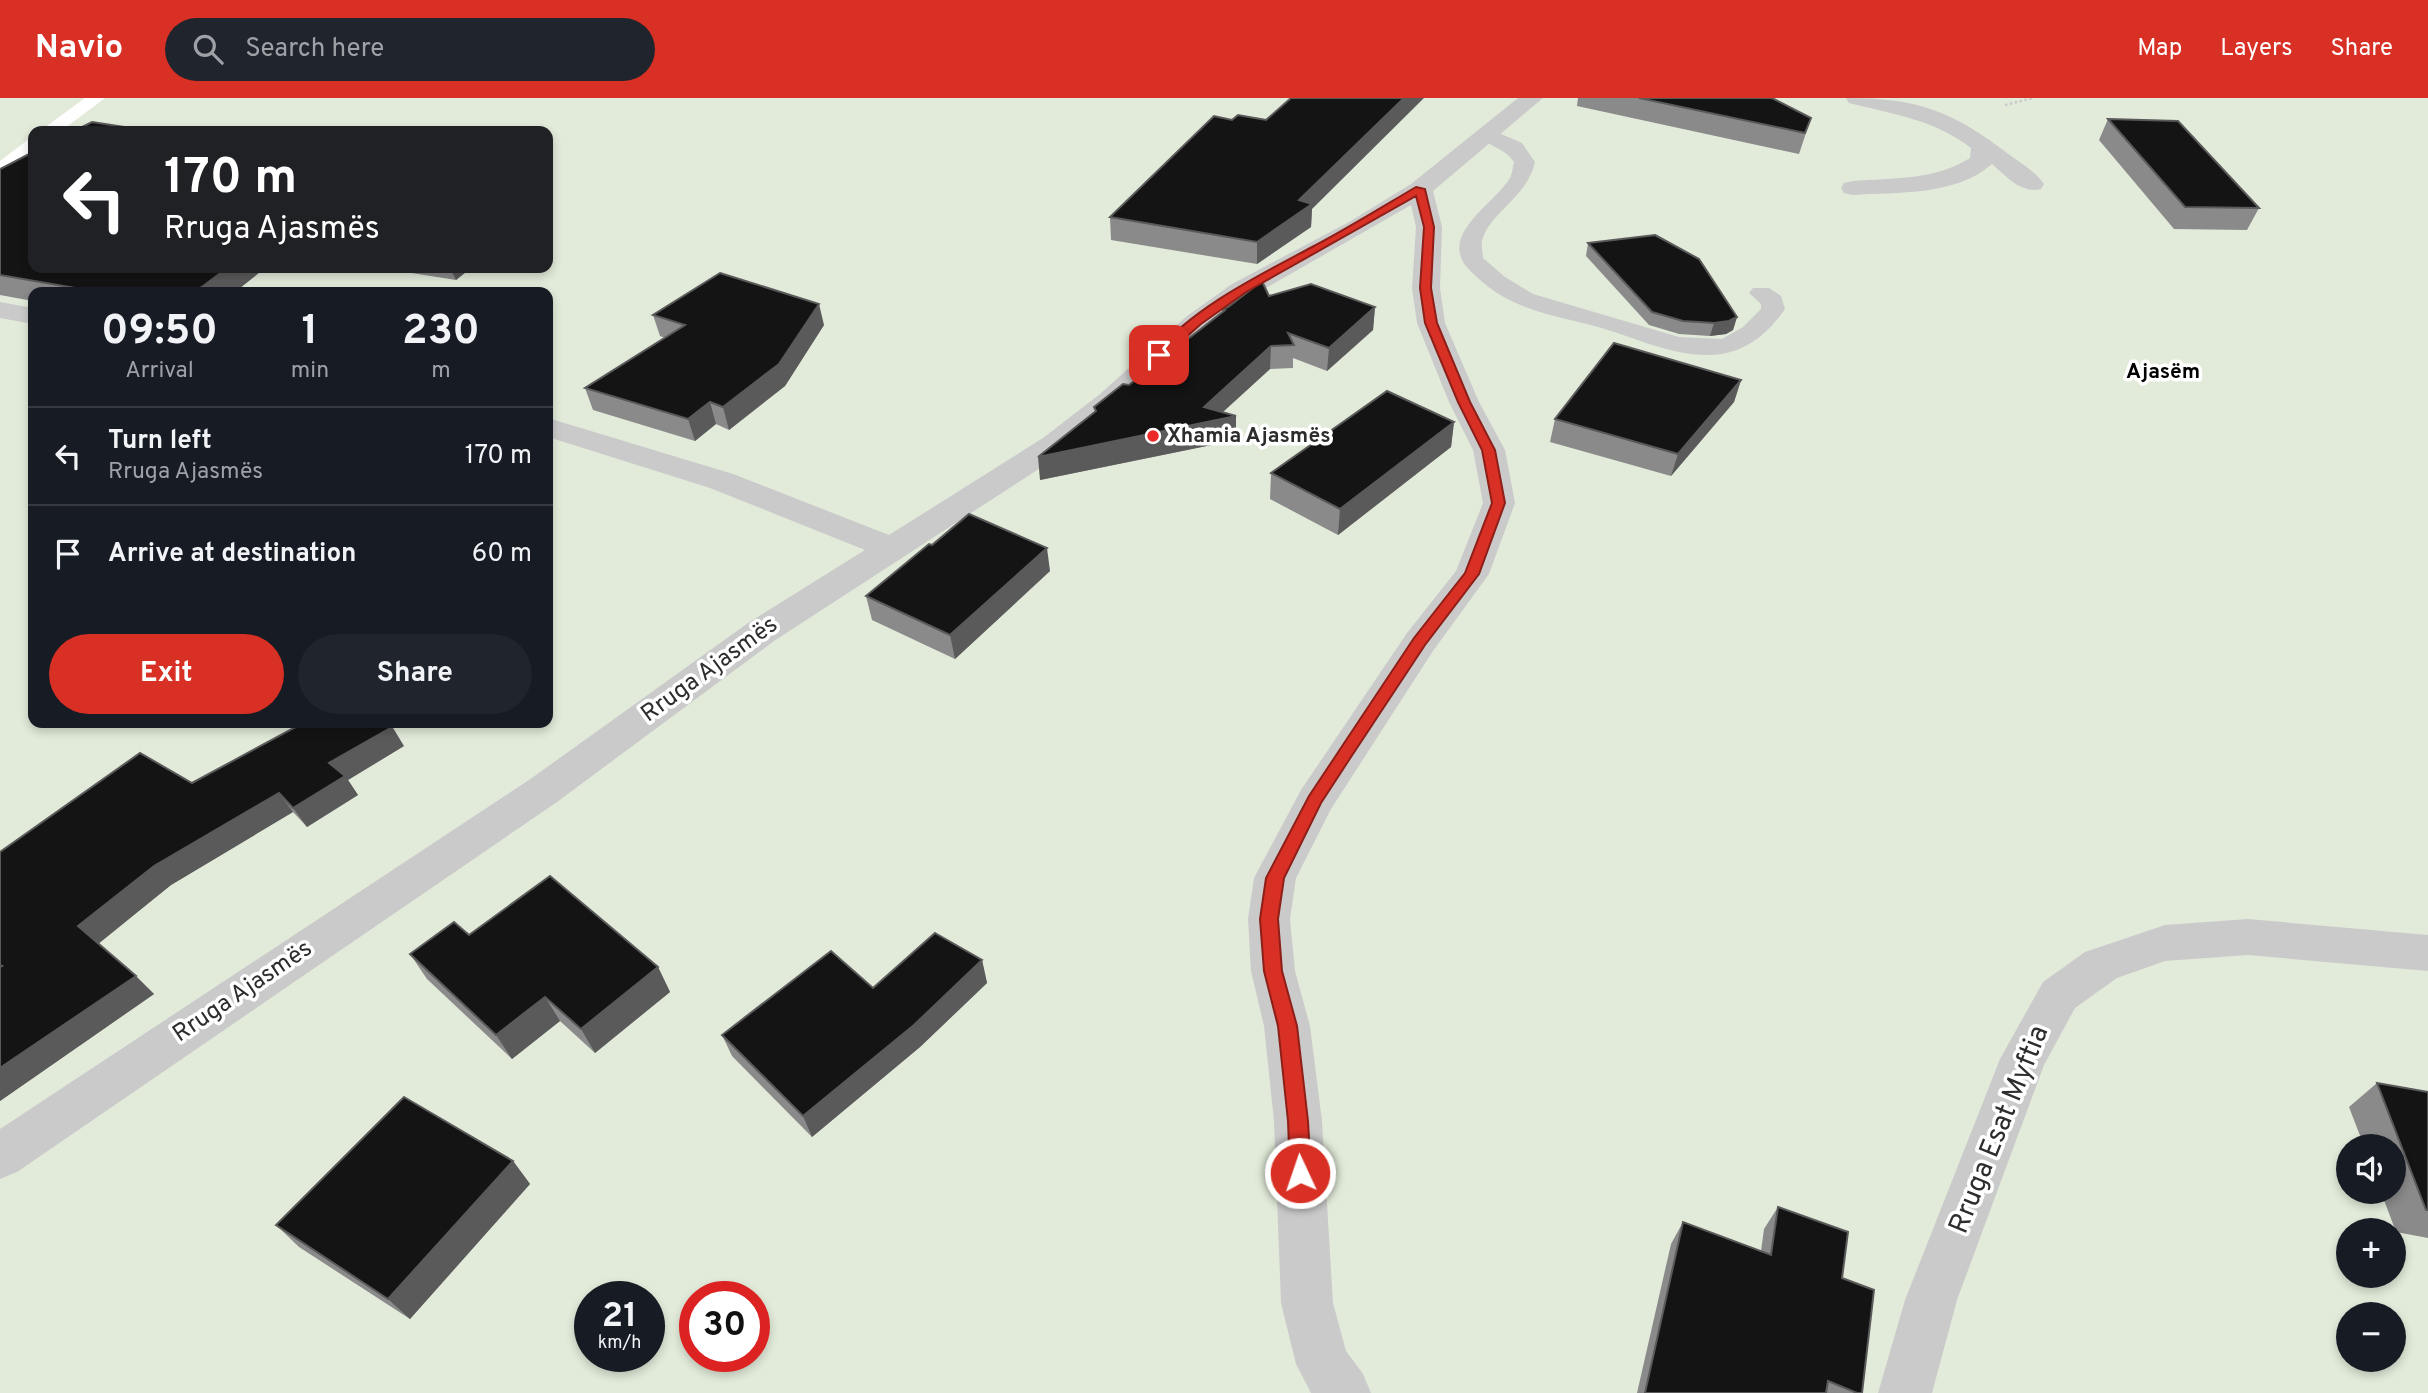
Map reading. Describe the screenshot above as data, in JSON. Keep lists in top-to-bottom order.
{
  "streets": {
    "street": ["Rruga Ajasmës", "Rruga Esat Myftia"]
  },
  "districts": ["Ajasëm"],
  "places": ["Xhamia Ajasmës"],
  "page": {
    "header": "Navio",
    "search": "Search here",
    "nav": ["Map", "Layers", "Share"],
    "turn": ["170 m", "Rruga Ajasmës"],
    "eta": [
      "09:50",
      "Arrival",
      "1",
      "min",
      "230",
      "m"
    ],
    "list": [
      {
        "name": "Turn left",
        "note": "Rruga Ajasmës",
        "value": "170 m"
      },
      {
        "name": "Arrive at destination",
        "value": "60 m"
      }
    ],
    "buttons": ["Exit", "Share"],
    "map_buttons": ["+", "−"],
    "speed": "21 km/h",
    "limit": "30"
  }
}
